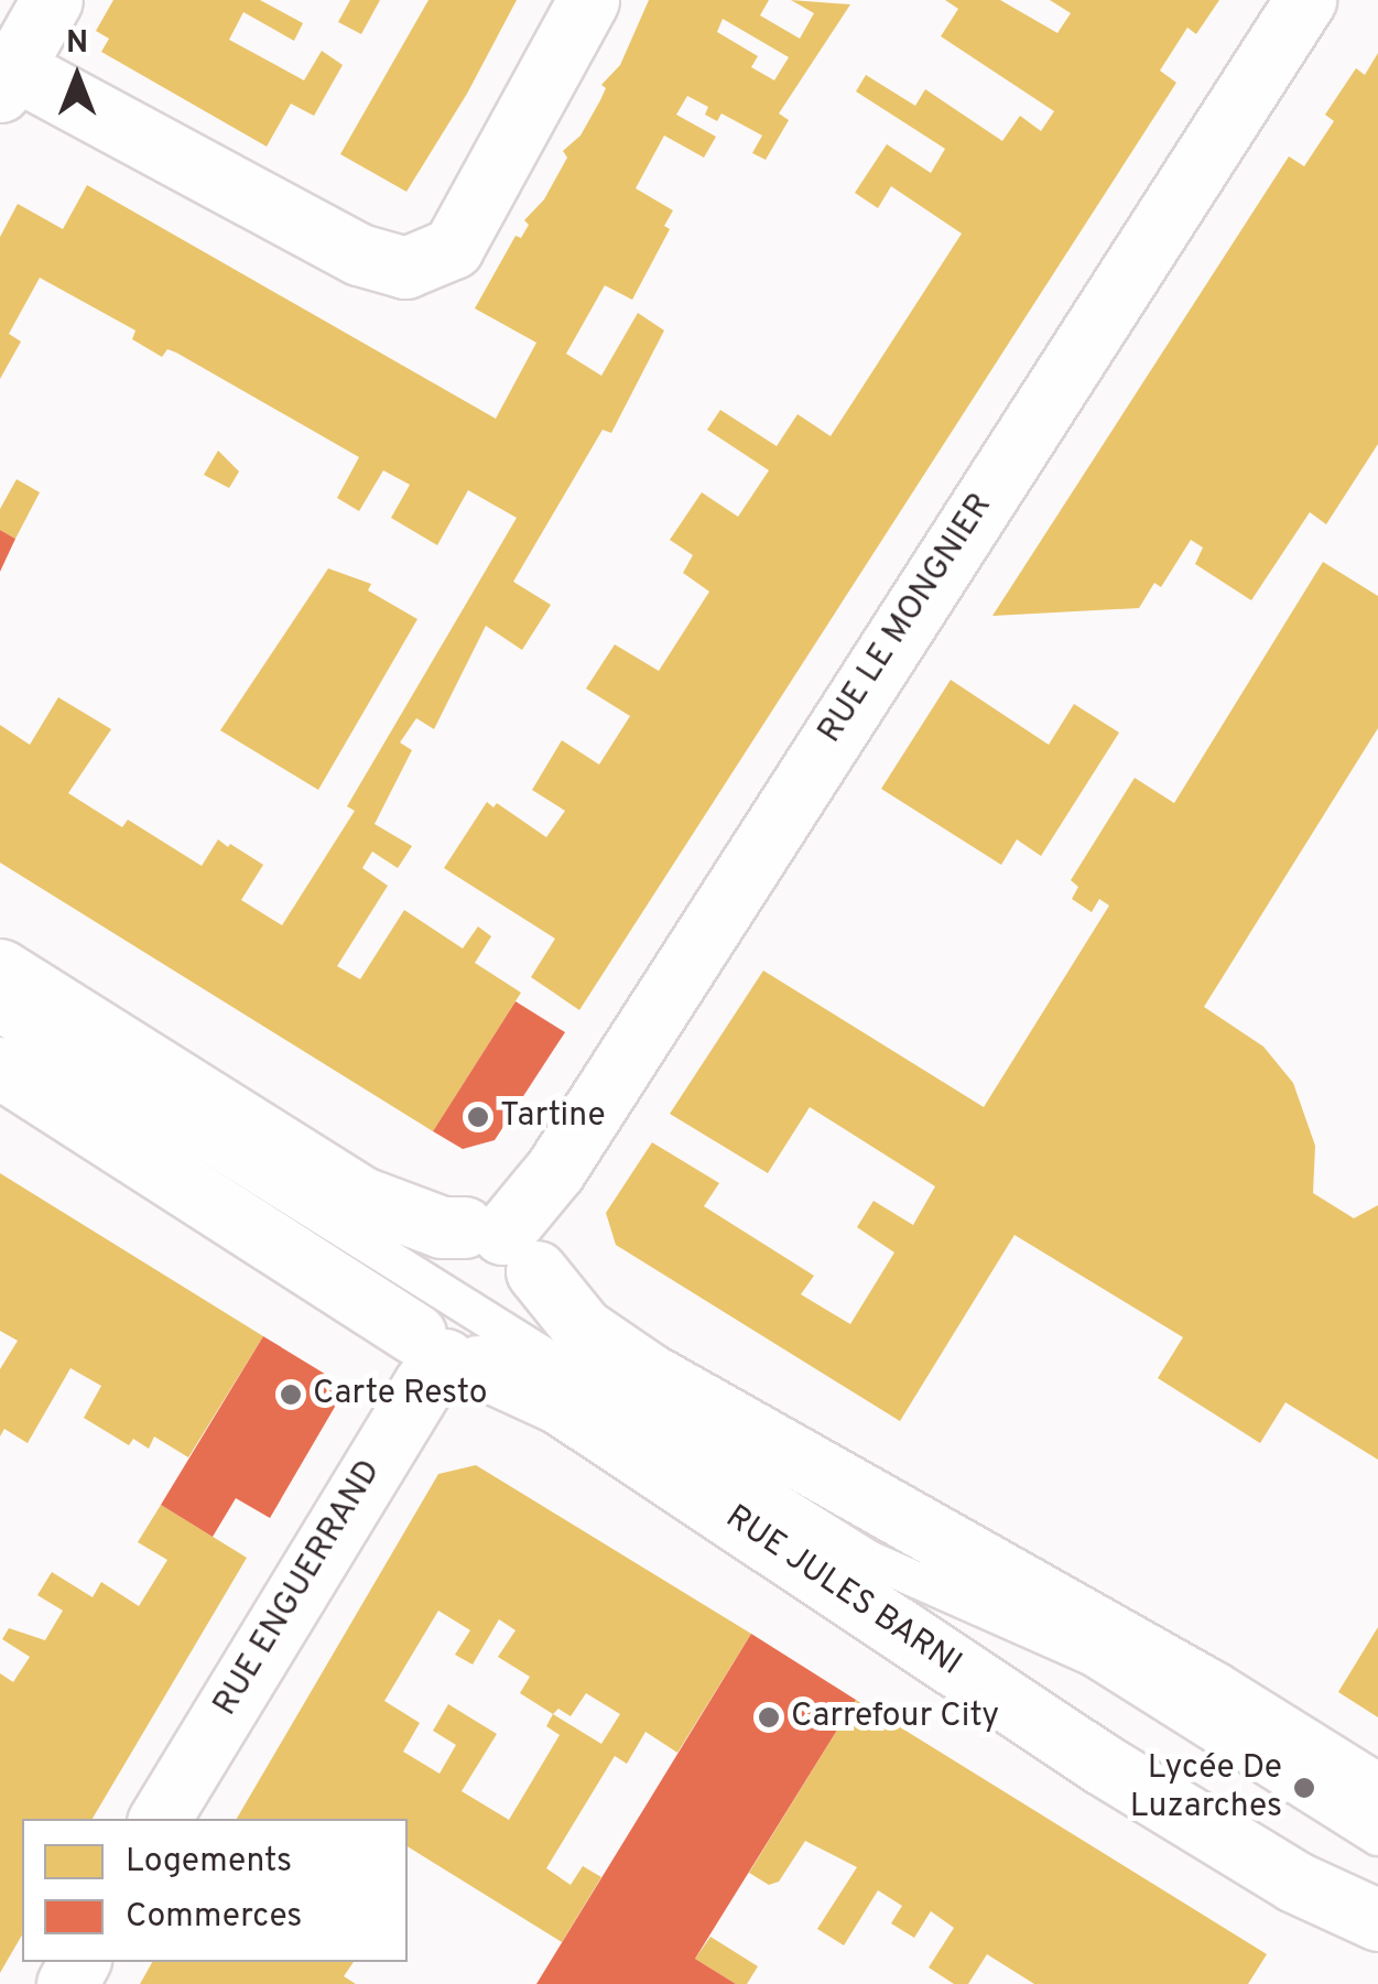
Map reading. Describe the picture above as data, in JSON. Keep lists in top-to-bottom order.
{
  "streets": {
    "main road": ["RUE LE MONGNIER", "RUE ENGUERRAND", "RUE JULES BARNI"]
  },
  "crossings": [
    ["RUE ENGUERRAND", "RUE JULES BARNI"]
  ],
  "places": [
    "Tartine",
    "Carte Resto",
    "Carrefour City",
    "Lycée De Luzarches"
  ],
  "legend": ["Logements", "Commerces"],
  "north": "top"
}
